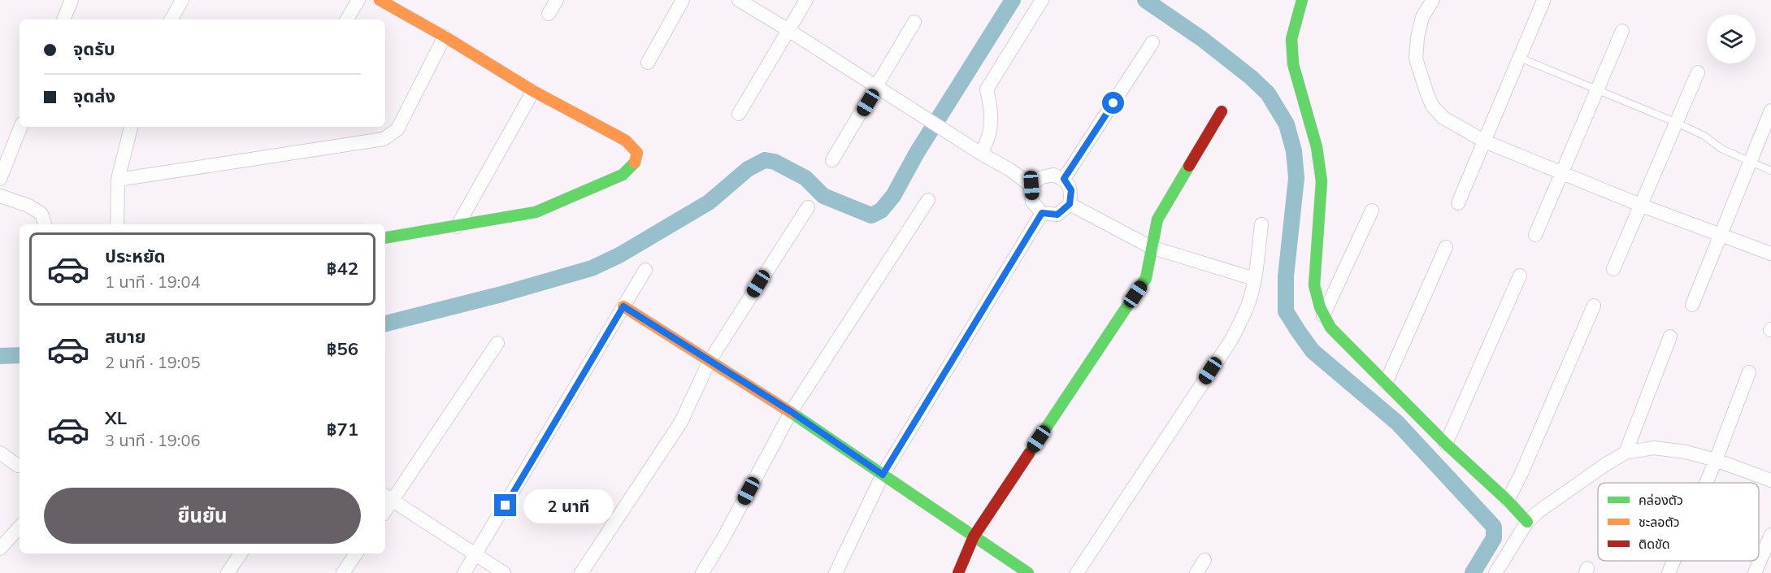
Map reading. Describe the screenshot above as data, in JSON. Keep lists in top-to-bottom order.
{
  "legend": ["คล่องตัว", "ชะลอตัว", "ติดขัด"],
  "page": {
    "banner": ["จุดรับ", "จุดส่ง"],
    "list": [
      {
        "name": "ประหยัด",
        "note": "1 นาที · 19:04",
        "value": "฿42"
      },
      {
        "name": "สบาย",
        "note": "2 นาที · 19:05",
        "value": "฿56"
      },
      {
        "name": "XL",
        "note": "3 นาที · 19:06",
        "value": "฿71"
      }
    ],
    "buttons": "ยืนยัน",
    "bubble": "2 นาที"
  }
}
